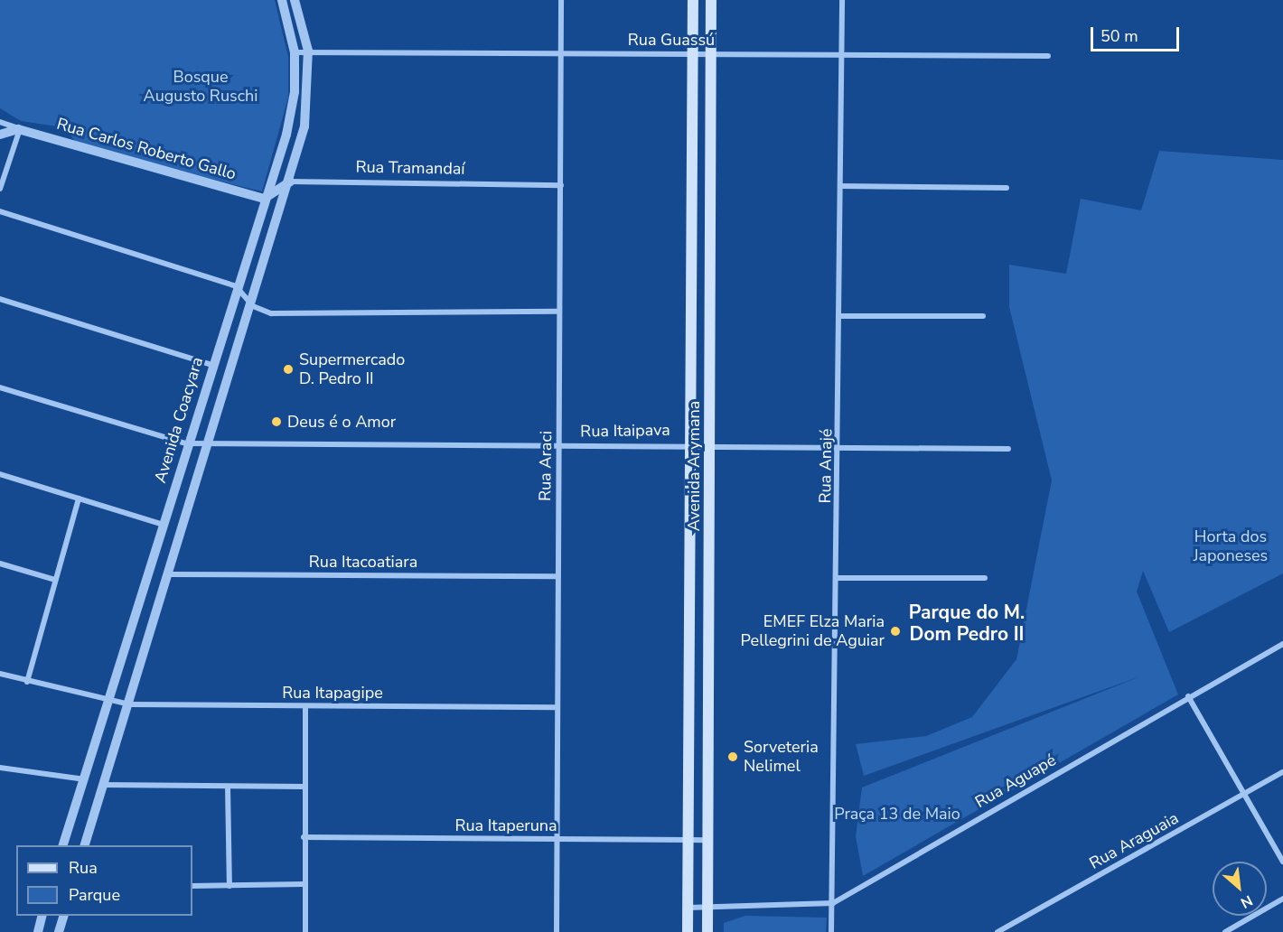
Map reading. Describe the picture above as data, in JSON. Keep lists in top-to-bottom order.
{
  "streets": {
    "main road": ["Avenida Arymana"],
    "street": [
      "Rua Guassú",
      "Rua Carlos Roberto Gallo",
      "Rua Tramandaí",
      "Avenida Coacyara",
      "Rua Itaipava",
      "Rua Araci",
      "Rua Anajé",
      "Rua Itacoatiara",
      "Rua Itapagipe",
      "Rua Aguapé",
      "Rua Itaperuna",
      "Rua Araguaia"
    ]
  },
  "crossings": [
    ["Rua Guassú", "Avenida Coacyara"],
    ["Rua Guassú", "Rua Araci"],
    ["Rua Guassú", "Avenida Arymana"],
    ["Rua Guassú", "Rua Anajé"],
    ["Rua Carlos Roberto Gallo", "Avenida Coacyara"],
    ["Rua Tramandaí", "Rua Araci"],
    ["Avenida Coacyara", "Rua Itaipava"],
    ["Avenida Coacyara", "Rua Itapagipe"],
    ["Rua Itaipava", "Rua Araci"],
    ["Rua Itaipava", "Avenida Arymana"],
    ["Rua Itaipava", "Rua Anajé"],
    ["Rua Araci", "Rua Itacoatiara"],
    ["Rua Araci", "Rua Itapagipe"],
    ["Rua Araci", "Rua Itaperuna"],
    ["Avenida Arymana", "Rua Aguapé"],
    ["Avenida Arymana", "Rua Itaperuna"],
    ["Rua Anajé", "Rua Aguapé"]
  ],
  "districts": ["Parque do M. Dom Pedro II"],
  "parks": ["Bosque Augusto Ruschi", "Horta dos Japoneses", "Praça 13 de Maio"],
  "places": [
    "Supermercado D. Pedro II",
    "Deus é o Amor",
    "EMEF Elza Maria Pellegrini de Aguiar",
    "Sorveteria Nelimel"
  ],
  "legend": ["Rua", "Parque"],
  "scale_bar": "50 m",
  "north": "bottom right"
}
